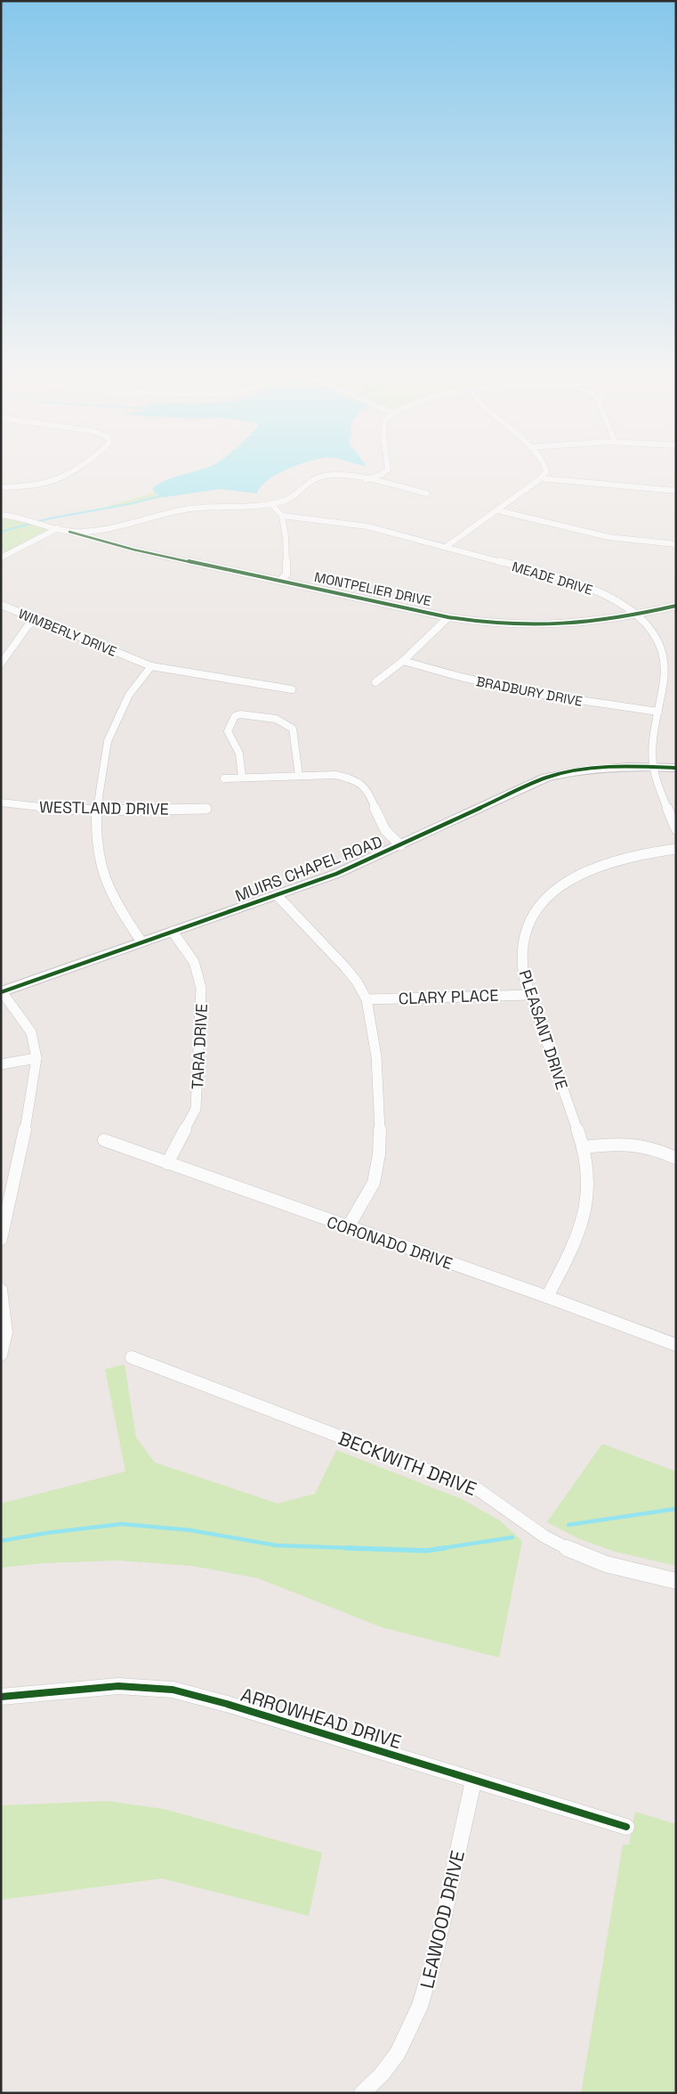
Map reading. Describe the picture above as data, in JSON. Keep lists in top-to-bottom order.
{
  "streets": {
    "main road": ["MUIRS CHAPEL ROAD"],
    "street": [
      "MEADE DRIVE",
      "MONTPELIER DRIVE",
      "WIMBERLY DRIVE",
      "BRADBURY DRIVE",
      "WESTLAND DRIVE",
      "CLARY PLACE",
      "PLEASANT DRIVE",
      "TARA DRIVE",
      "CORONADO DRIVE",
      "BECKWITH DRIVE",
      "ARROWHEAD DRIVE",
      "LEAWOOD DRIVE"
    ]
  },
  "crossings": [
    ["MEADE DRIVE", "MONTPELIER DRIVE"],
    ["MEADE DRIVE", "BRADBURY DRIVE"],
    ["MEADE DRIVE", "MUIRS CHAPEL ROAD"],
    ["MUIRS CHAPEL ROAD", "TARA DRIVE"],
    ["CLARY PLACE", "PLEASANT DRIVE"],
    ["PLEASANT DRIVE", "CORONADO DRIVE"],
    ["TARA DRIVE", "CORONADO DRIVE"],
    ["ARROWHEAD DRIVE", "LEAWOOD DRIVE"]
  ]
}
